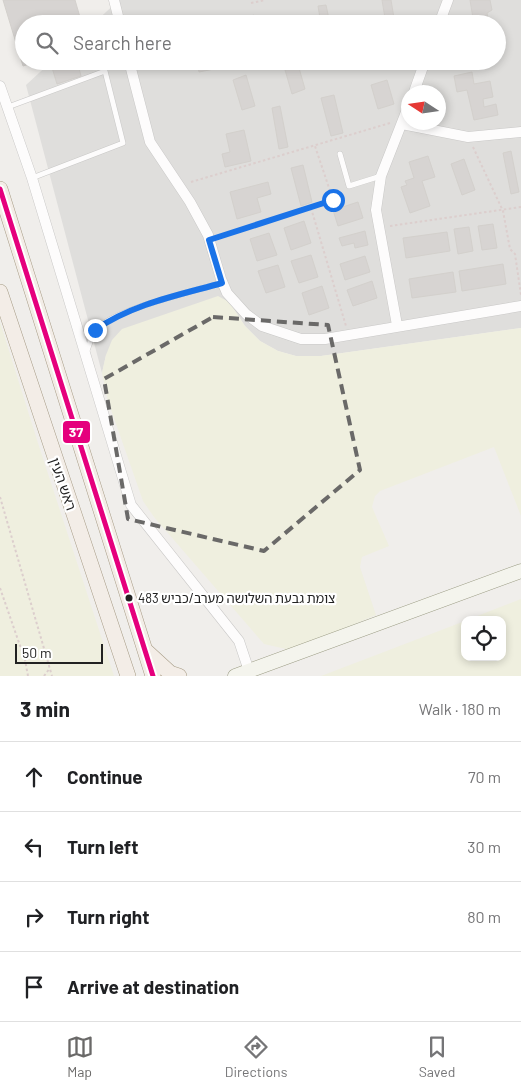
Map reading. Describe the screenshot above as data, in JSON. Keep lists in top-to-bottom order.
{
  "streets": {
    "main road": ["ראש העין"]
  },
  "places": ["צומת גבעת השלושה מערב/כביש 483"],
  "lines": ["transit line 37"],
  "scale_bar": "50 m",
  "north": "left",
  "page": {
    "search": "Search here",
    "scale": "50 m",
    "heading": ["3 min", "Walk · 180 m"],
    "list": [
      ["Continue", "70 m"],
      ["Turn left", "30 m"],
      ["Turn right", "80 m"],
      "Arrive at destination"
    ],
    "nav": ["Map", "Directions", "Saved"]
  }
}
